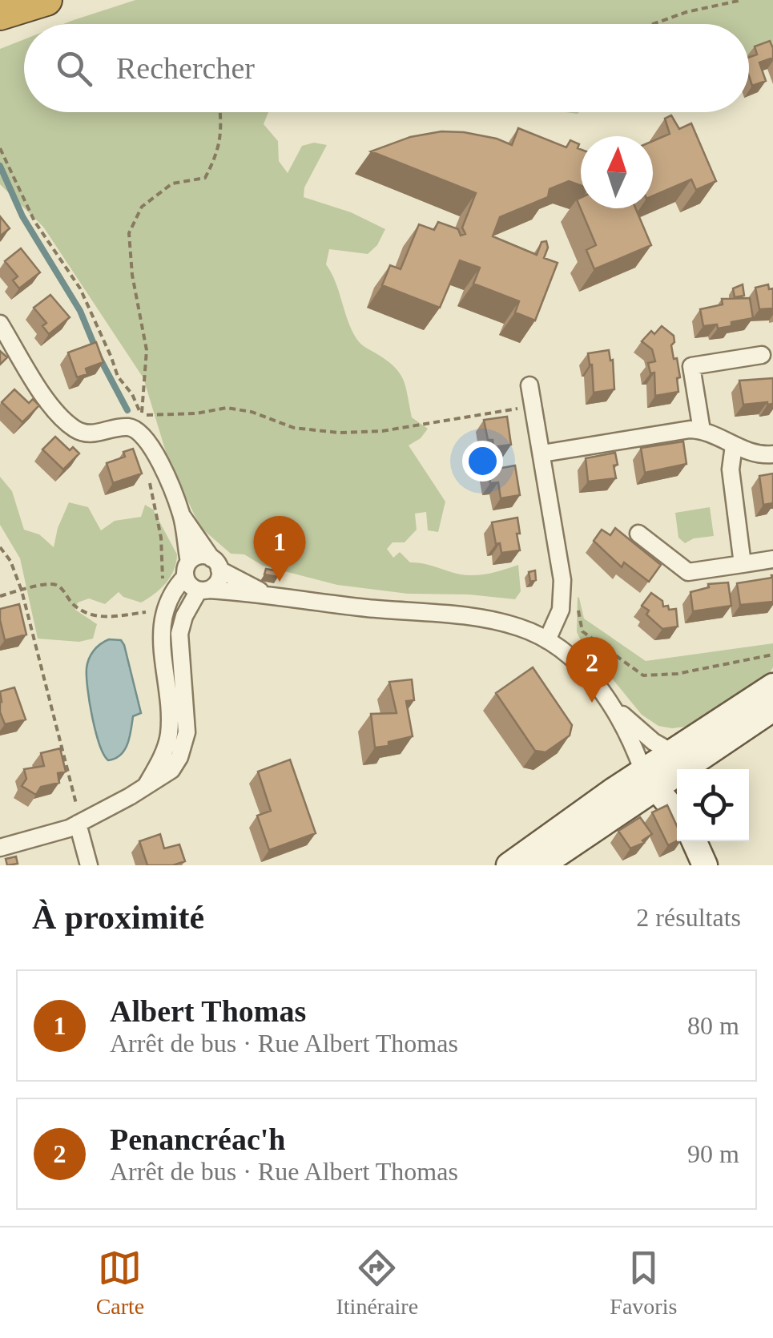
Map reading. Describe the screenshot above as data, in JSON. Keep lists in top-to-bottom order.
{
  "north": "top",
  "page": {
    "search": "Rechercher",
    "pins": ["1", "2"],
    "heading": ["À proximité", "2 résultats"],
    "list": [
      {
        "mark": "1",
        "name": "Albert Thomas",
        "note": "Arrêt de bus · Rue Albert Thomas",
        "value": "80 m"
      },
      {
        "mark": "2",
        "name": "Penancréac'h",
        "note": "Arrêt de bus · Rue Albert Thomas",
        "value": "90 m"
      }
    ],
    "nav": ["Carte", "Itinéraire", "Favoris"]
  }
}
